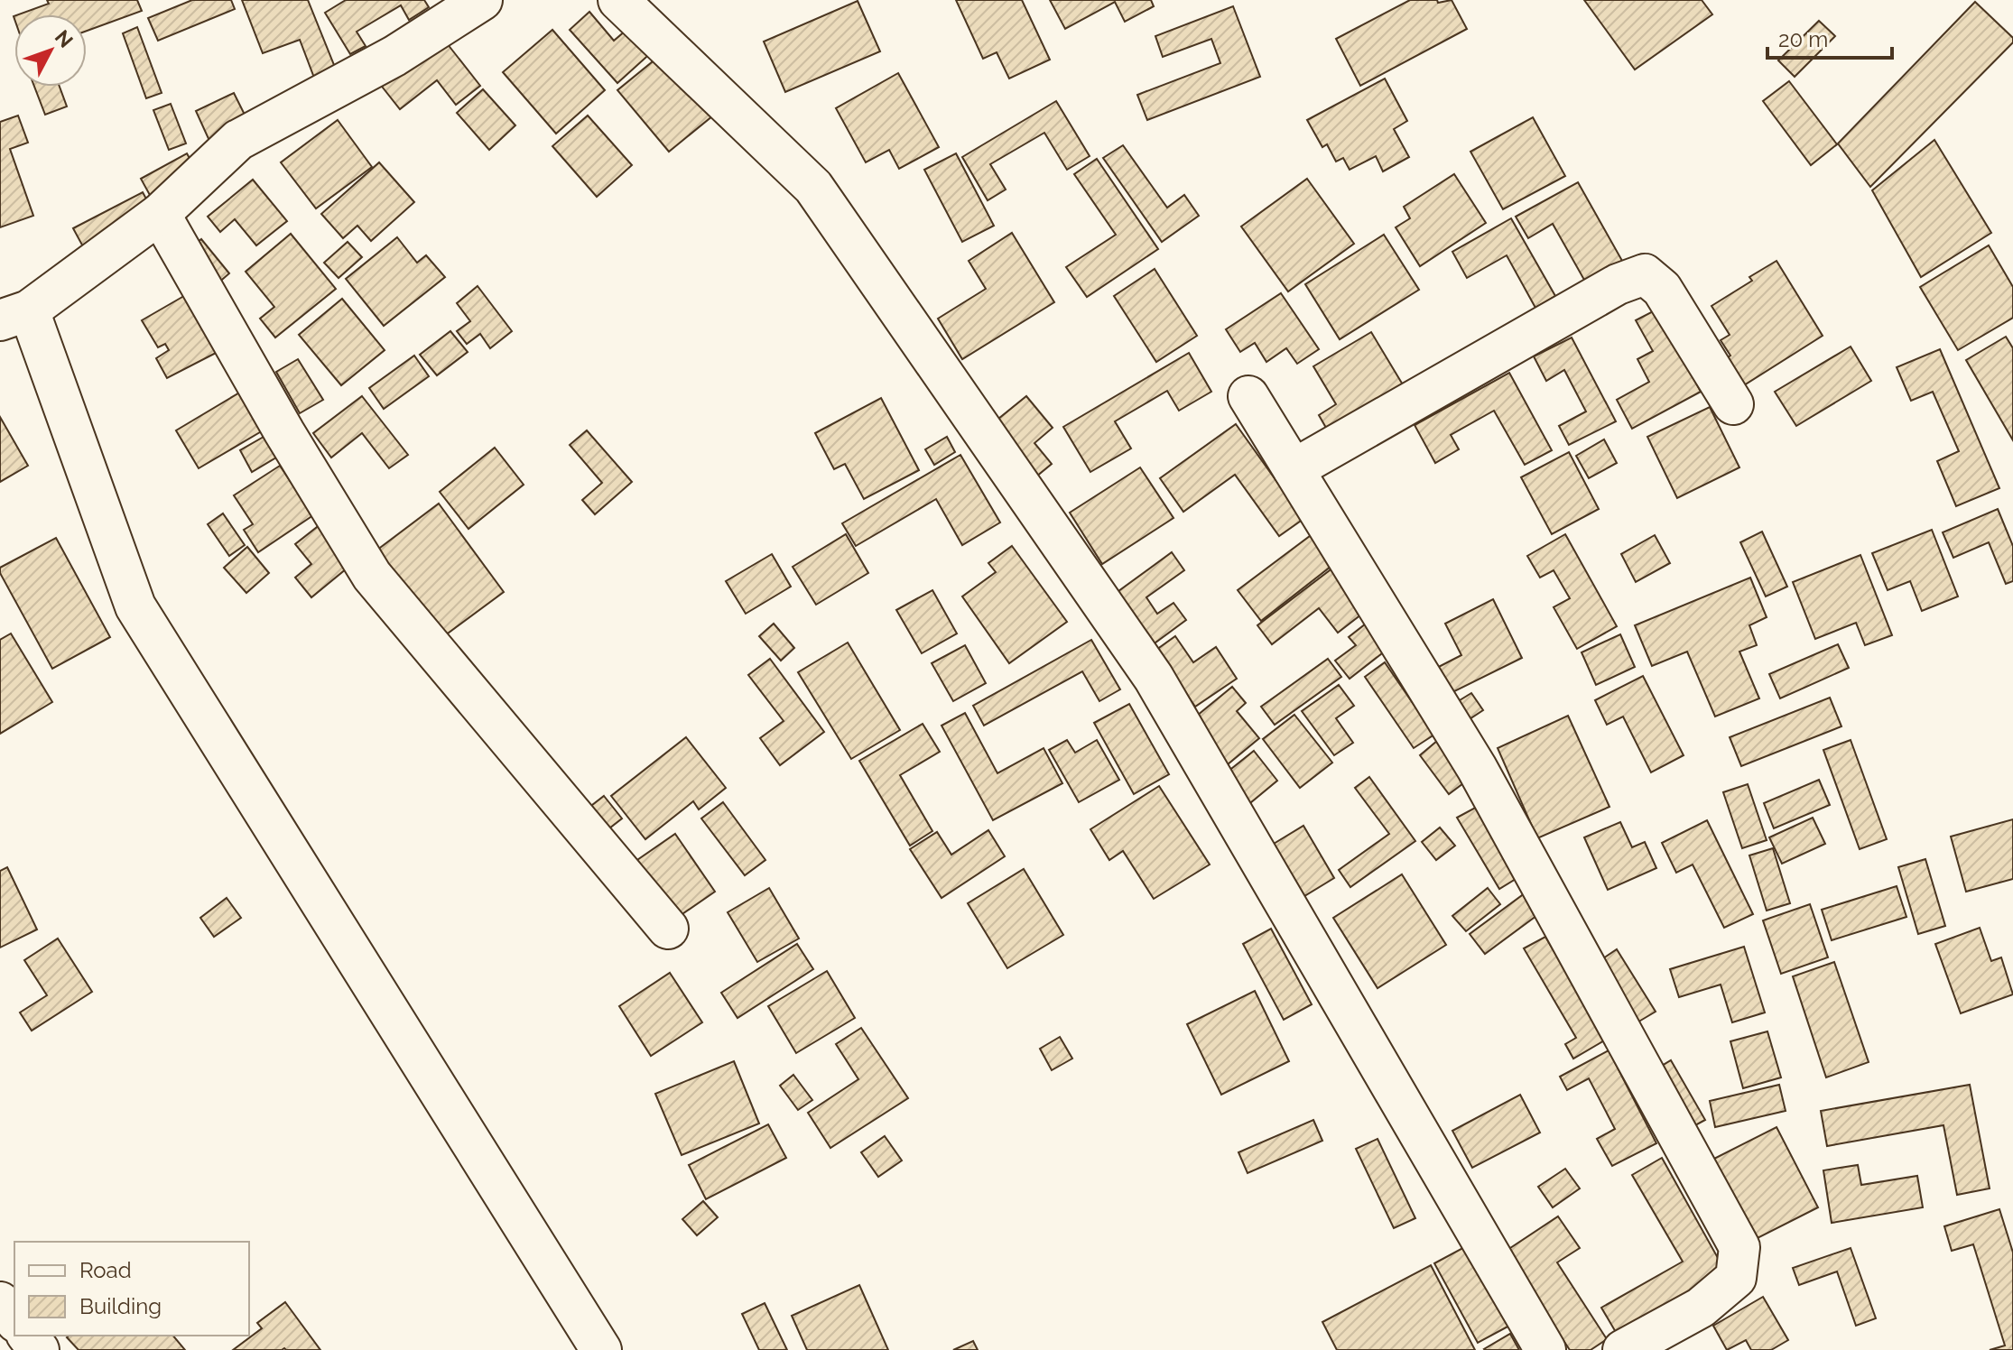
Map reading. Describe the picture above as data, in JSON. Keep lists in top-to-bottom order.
{
  "legend": ["Road", "Building"],
  "scale_bar": "20 m",
  "north": "top right"
}
